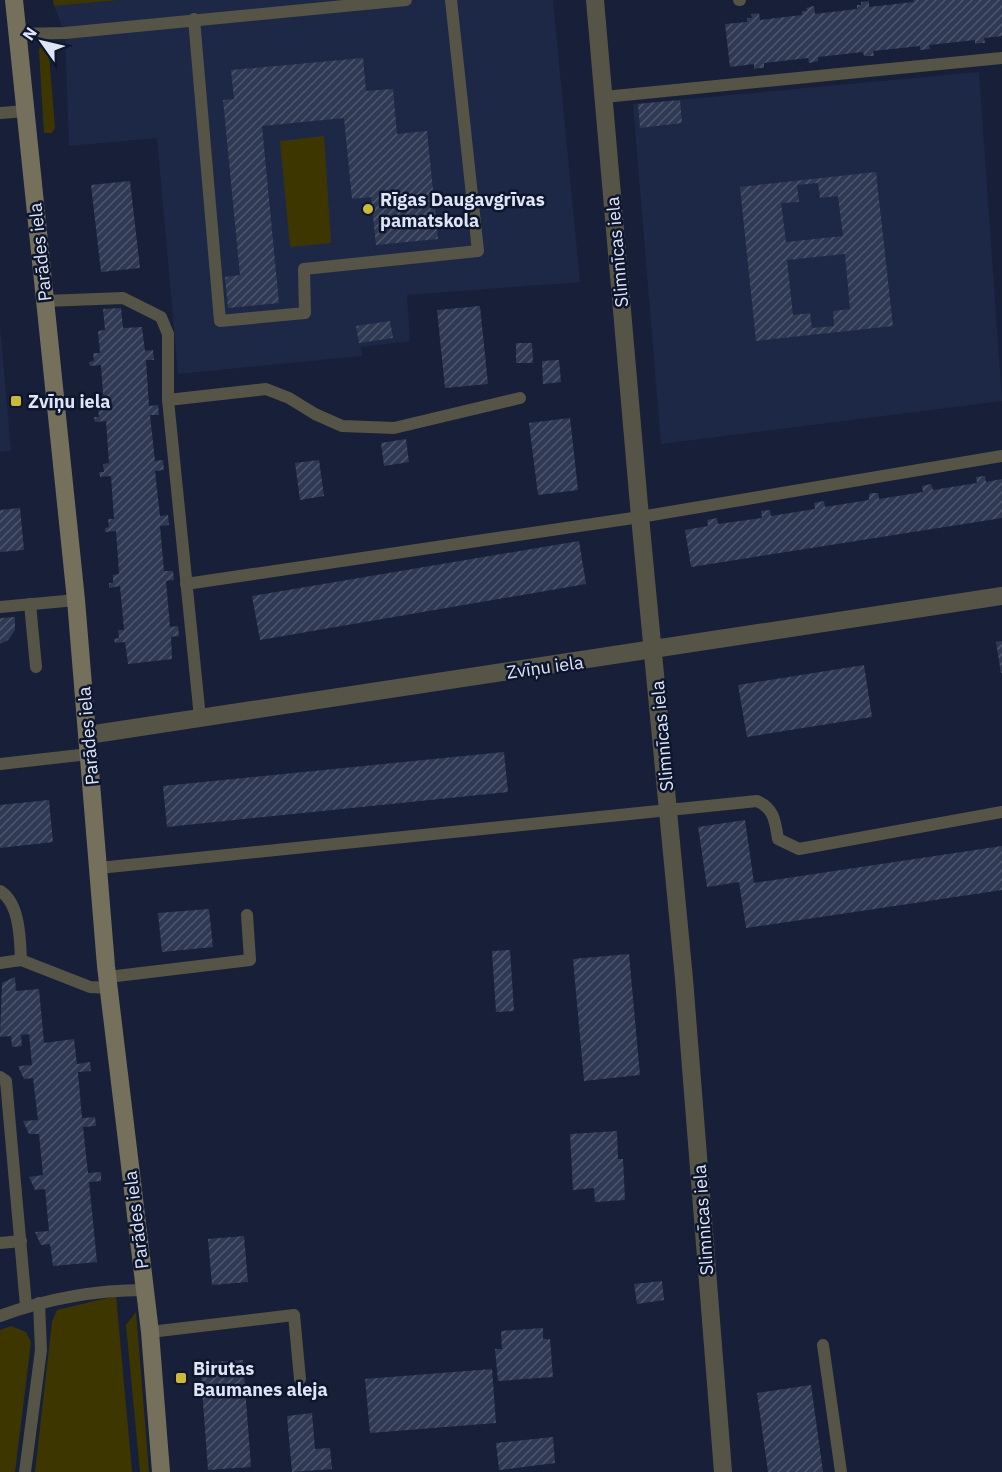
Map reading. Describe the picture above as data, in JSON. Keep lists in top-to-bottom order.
{
  "streets": {
    "street": ["Parādes iela", "Slimnīcas iela", "Zvīņu iela"]
  },
  "crossings": [
    ["Parādes iela", "Zvīņu iela"],
    ["Slimnīcas iela", "Zvīņu iela"]
  ],
  "places": {
    "other": ["Rīgas Daugavgrīvas pamatskola"],
    "transit": ["Zvīņu iela", "Birutas Baumanes aleja"]
  },
  "north": "top left"
}
